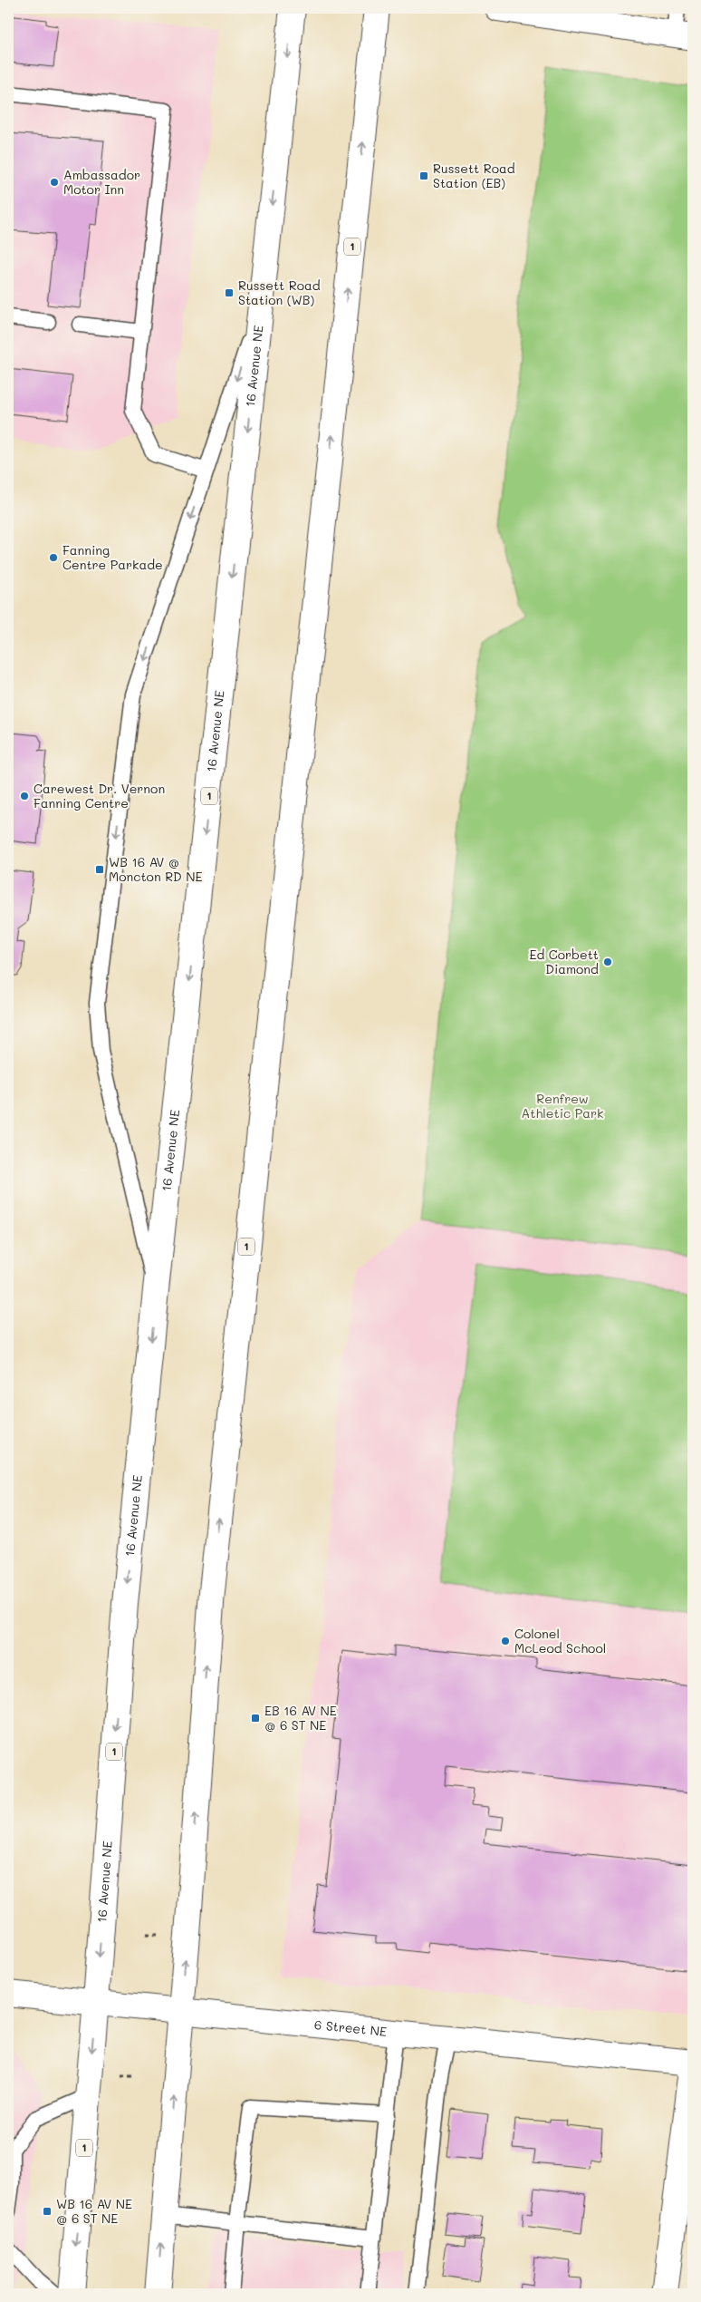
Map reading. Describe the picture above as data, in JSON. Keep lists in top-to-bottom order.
{
  "streets": {
    "main road": ["1", "16 Avenue NE", "6 Street NE"]
  },
  "crossings": [
    ["1", "6 Street NE"],
    ["16 Avenue NE", "6 Street NE"]
  ],
  "parks": ["Renfrew Athletic Park"],
  "places": {
    "transit": [
      "Russett Road Station (EB)",
      "Russett Road Station (WB)",
      "WB 16 AV @ Moncton RD NE",
      "EB 16 AV NE @ 6 ST NE",
      "WB 16 AV NE @ 6 ST NE"
    ],
    "other": [
      "Ambassador Motor Inn",
      "Fanning Centre Parkade",
      "Carewest Dr. Vernon Fanning Centre",
      "Ed Corbett Diamond",
      "Colonel McLeod School"
    ]
  }
}
